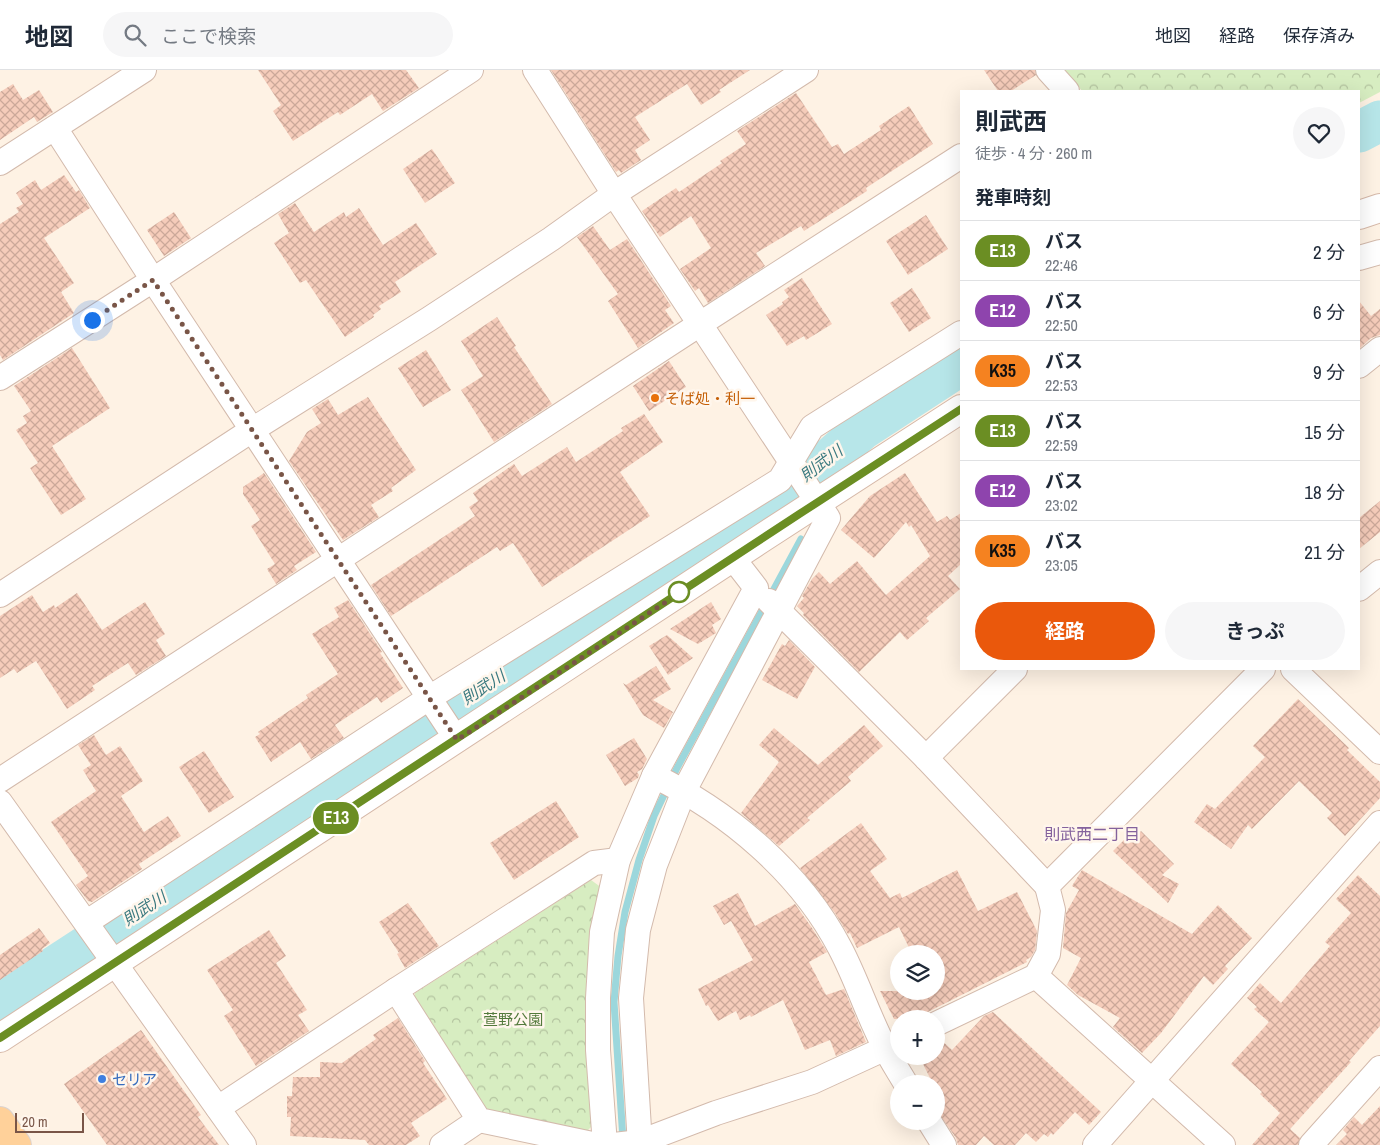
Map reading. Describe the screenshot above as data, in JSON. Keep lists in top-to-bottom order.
{
  "districts": ["則武西二丁目"],
  "water": ["則武川"],
  "parks": ["萱野公園"],
  "places": ["そば処・利一", "セリア"],
  "lines": ["bus line E13"],
  "scale_bar": "20 m",
  "page": {
    "header": "地図",
    "search": "ここで検索",
    "nav": ["地図", "経路", "保存済み"],
    "on_map": "E13",
    "heading": [
      ["則武西", "徒歩 · 4 分 · 260 m"],
      "発車時刻"
    ],
    "list": [
      {
        "mark": "E13",
        "name": "バス",
        "note": "22:46",
        "value": "2 分"
      },
      {
        "mark": "E12",
        "name": "バス",
        "note": "22:50",
        "value": "6 分"
      },
      {
        "mark": "K35",
        "name": "バス",
        "note": "22:53",
        "value": "9 分"
      },
      {
        "mark": "E13",
        "name": "バス",
        "note": "22:59",
        "value": "15 分"
      },
      {
        "mark": "E12",
        "name": "バス",
        "note": "23:02",
        "value": "18 分"
      },
      {
        "mark": "K35",
        "name": "バス",
        "note": "23:05",
        "value": "21 分"
      }
    ],
    "buttons": ["経路", "きっぷ"],
    "map_buttons": ["+", "−"],
    "scale": "20 m"
  }
}
